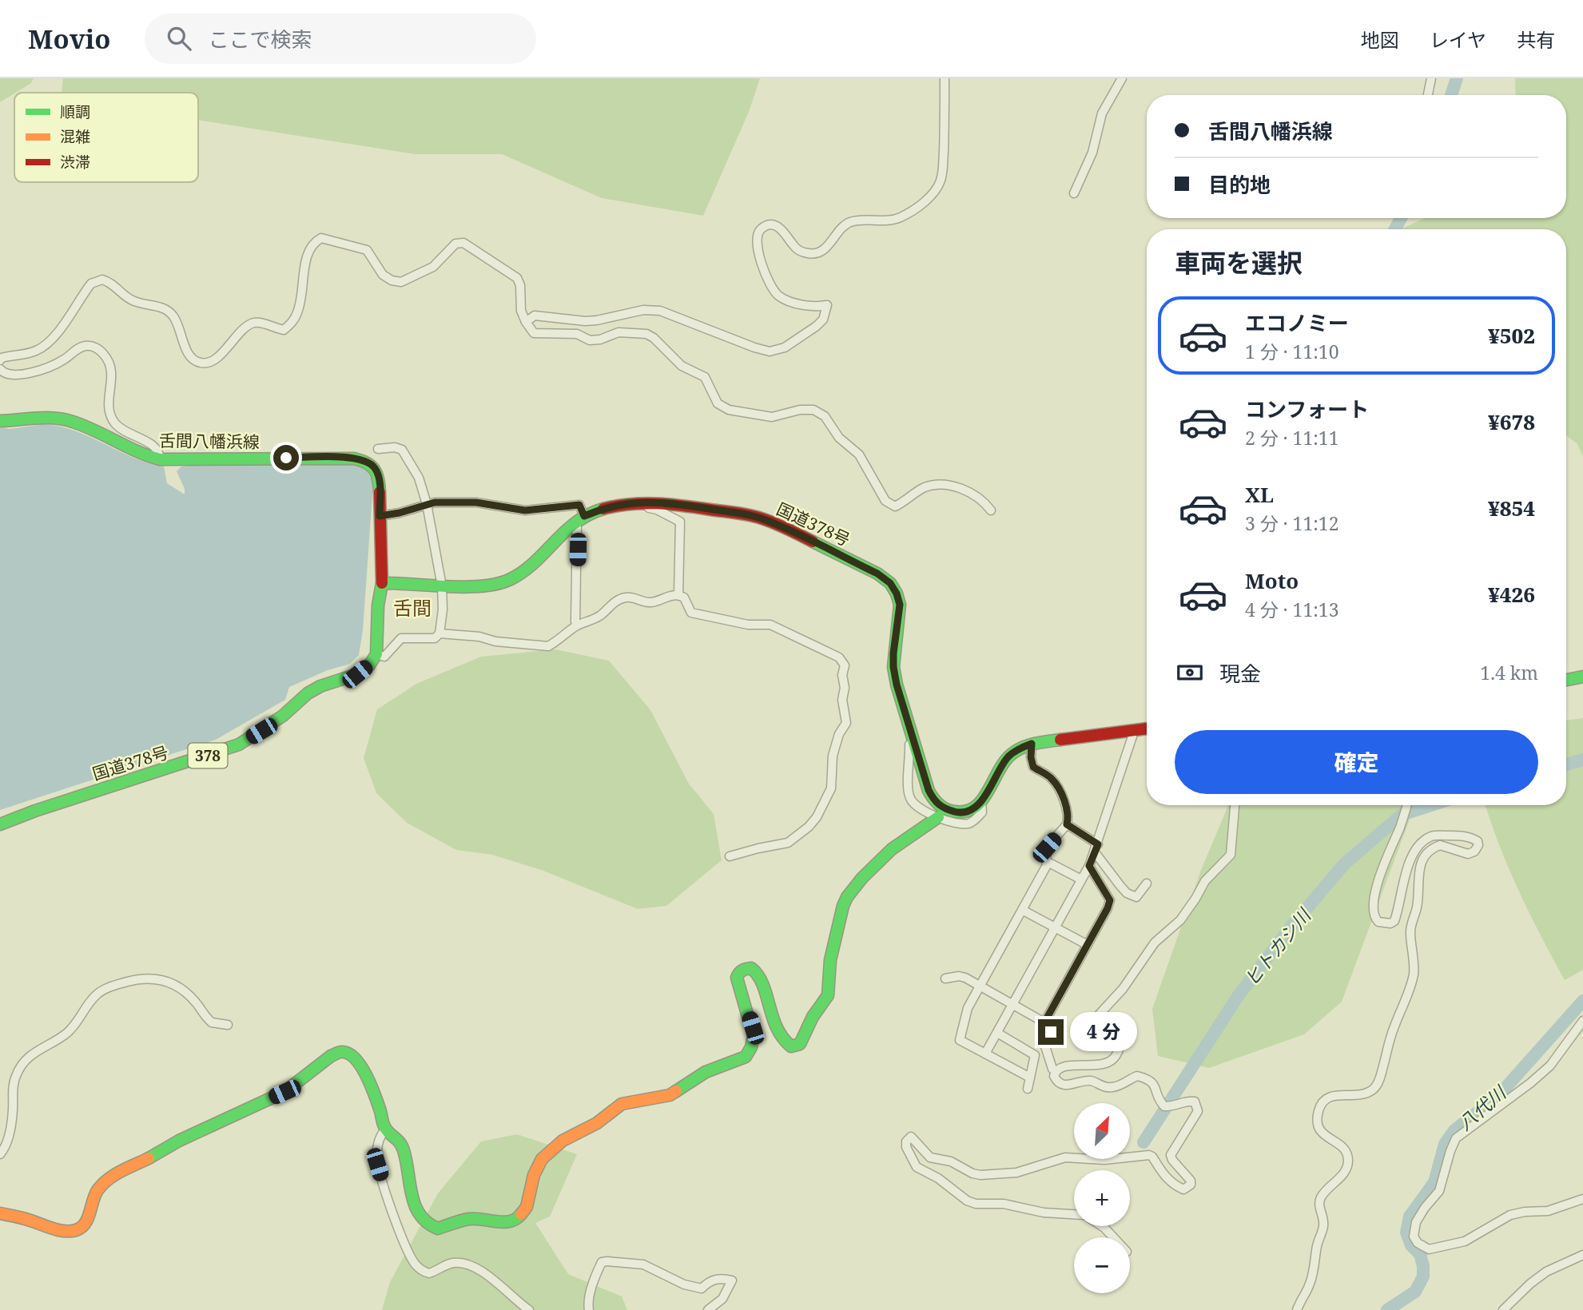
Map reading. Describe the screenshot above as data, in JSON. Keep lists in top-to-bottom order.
{
  "streets": {
    "main road": ["舌間八幡浜線", "国道378号", "378"]
  },
  "crossings": [
    ["舌間八幡浜線", "国道378号"]
  ],
  "districts": ["舌間"],
  "water": ["ヒトカシ川", "八代川"],
  "legend": ["順調", "混雑", "渋滞"],
  "north": "top right",
  "page": {
    "header": "Movio",
    "search": "ここで検索",
    "nav": ["地図", "レイヤ", "共有"],
    "banner": ["舌間八幡浜線", "目的地"],
    "heading": "車両を選択",
    "list": [
      {
        "name": "エコノミー",
        "note": "1 分 · 11:10",
        "value": "¥502"
      },
      {
        "name": "コンフォート",
        "note": "2 分 · 11:11",
        "value": "¥678"
      },
      {
        "name": "XL",
        "note": "3 分 · 11:12",
        "value": "¥854"
      },
      {
        "name": "Moto",
        "note": "4 分 · 11:13",
        "value": "¥426"
      }
    ],
    "pay": ["現金", "1.4 km"],
    "buttons": "確定",
    "bubble": "4 分",
    "map_buttons": ["+", "−"]
  }
}
